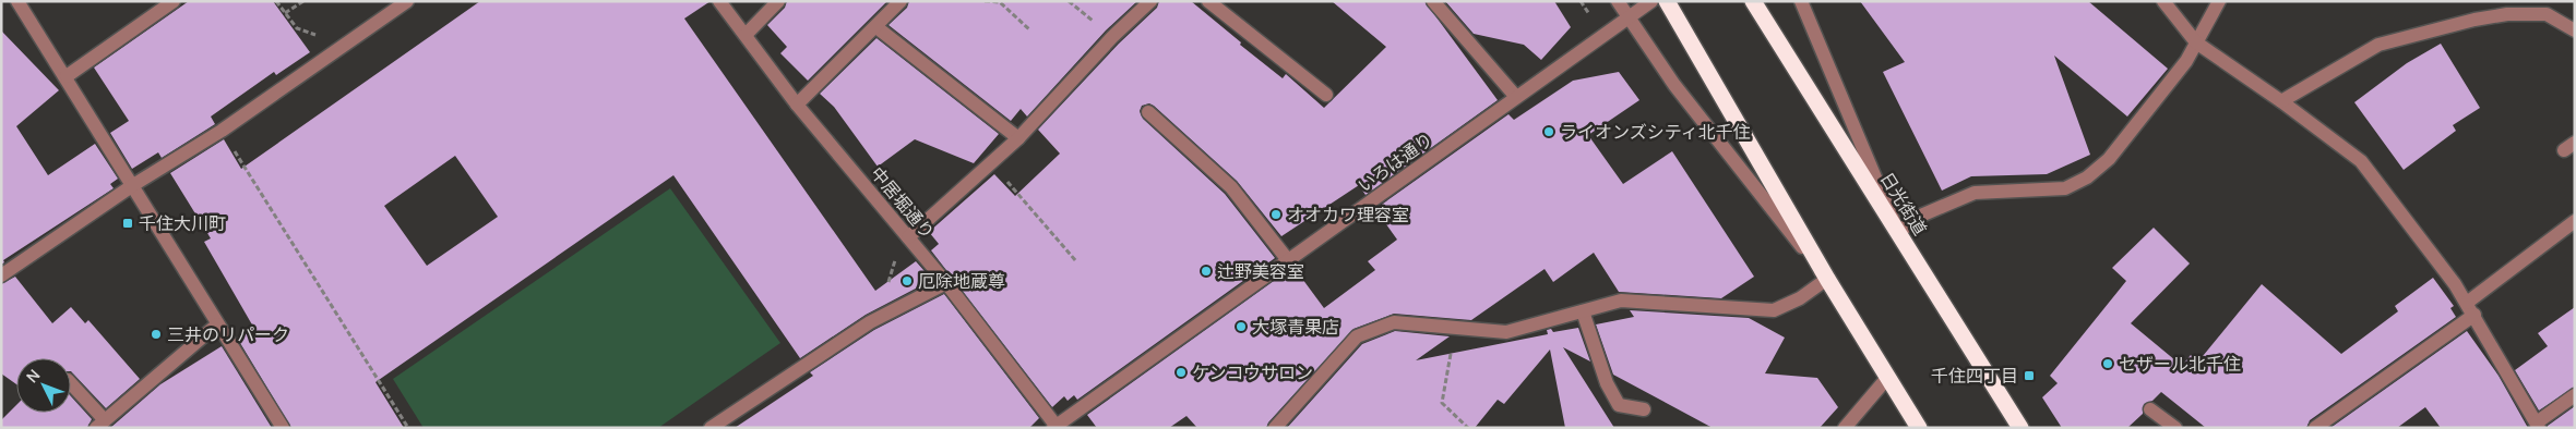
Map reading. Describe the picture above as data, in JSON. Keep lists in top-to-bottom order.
{
  "streets": {
    "highway": ["日光街道"],
    "street": ["いろは通り", "中居堀通り"]
  },
  "crossings": [
    ["いろは通り", "中居堀通り"]
  ],
  "places": {
    "other": [
      "ライオンズシティ北千住",
      "オオカワ理容室",
      "辻野美容室",
      "厄除地蔵尊",
      "大塚青果店",
      "三井のリパーク",
      "セザール北千住",
      "ケンコウサロン"
    ],
    "transit": ["千住大川町", "千住四丁目"]
  },
  "north": "top left"
}
